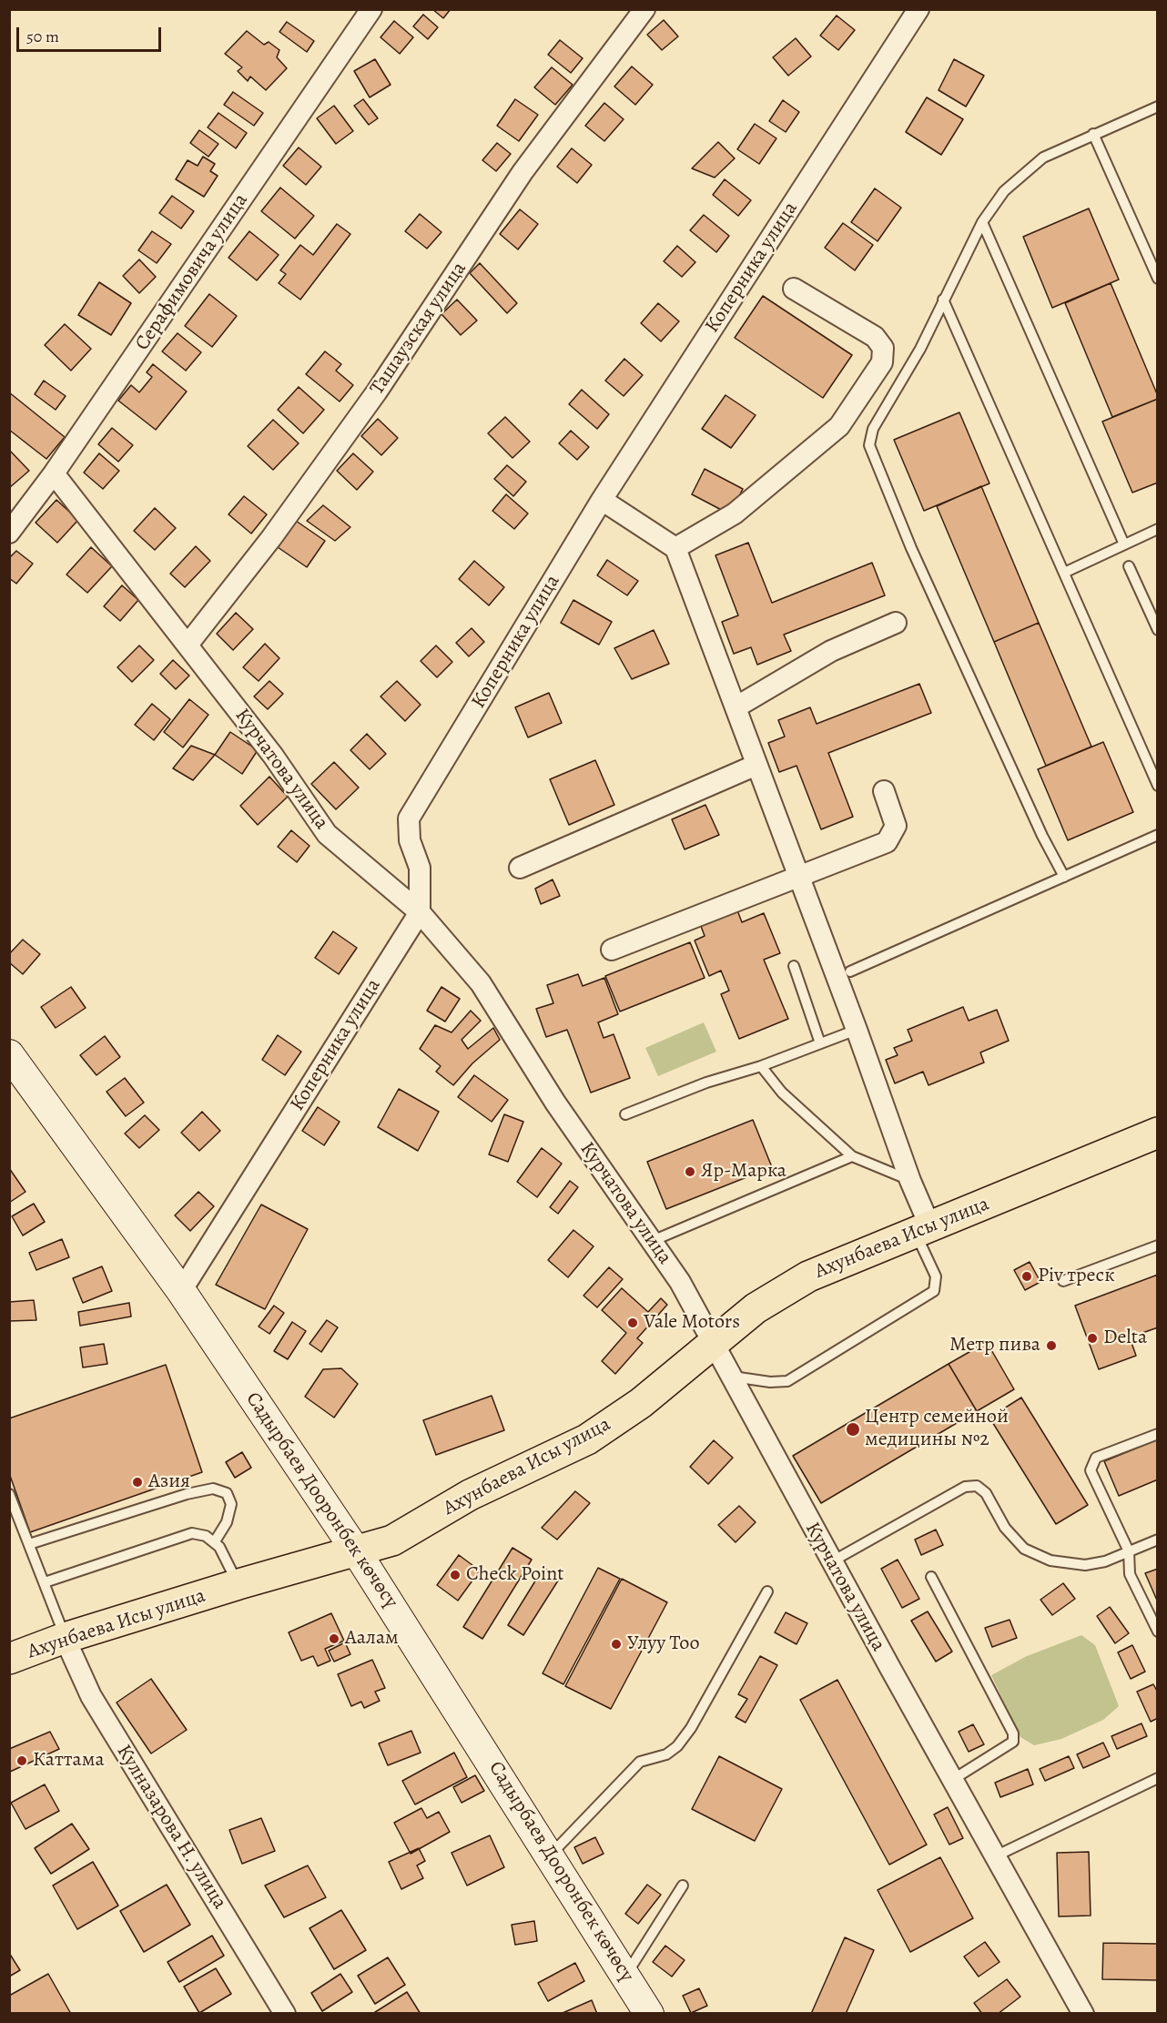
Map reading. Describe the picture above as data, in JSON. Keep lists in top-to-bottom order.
{
  "streets": {
    "main road": ["Ахунбаева Исы улица", "Садырбаев Дооронбек көчөсү"],
    "street": [
      "Коперника улица",
      "Серафимовича улица",
      "Ташаузская улица",
      "Курчатова улица",
      "Кулназарова Н. улица"
    ]
  },
  "crossings": [
    ["Коперника улица", "Курчатова улица"],
    ["Коперника улица", "Садырбаев Дооронбек көчөсү"],
    ["Серафимовича улица", "Курчатова улица"],
    ["Ташаузская улица", "Курчатова улица"],
    ["Курчатова улица", "Ахунбаева Исы улица"],
    ["Ахунбаева Исы улица", "Садырбаев Дооронбек көчөсү"],
    ["Ахунбаева Исы улица", "Кулназарова Н. улица"]
  ],
  "places": [
    "Яр-Марка",
    "Piv треск",
    "Vale Motors",
    "Delta",
    "Метр пива",
    "Центр семейной медицины №2",
    "Азия",
    "Check Point",
    "Аалам",
    "Улуу Тоо",
    "Каттама"
  ],
  "scale_bar": "50 m"
}
